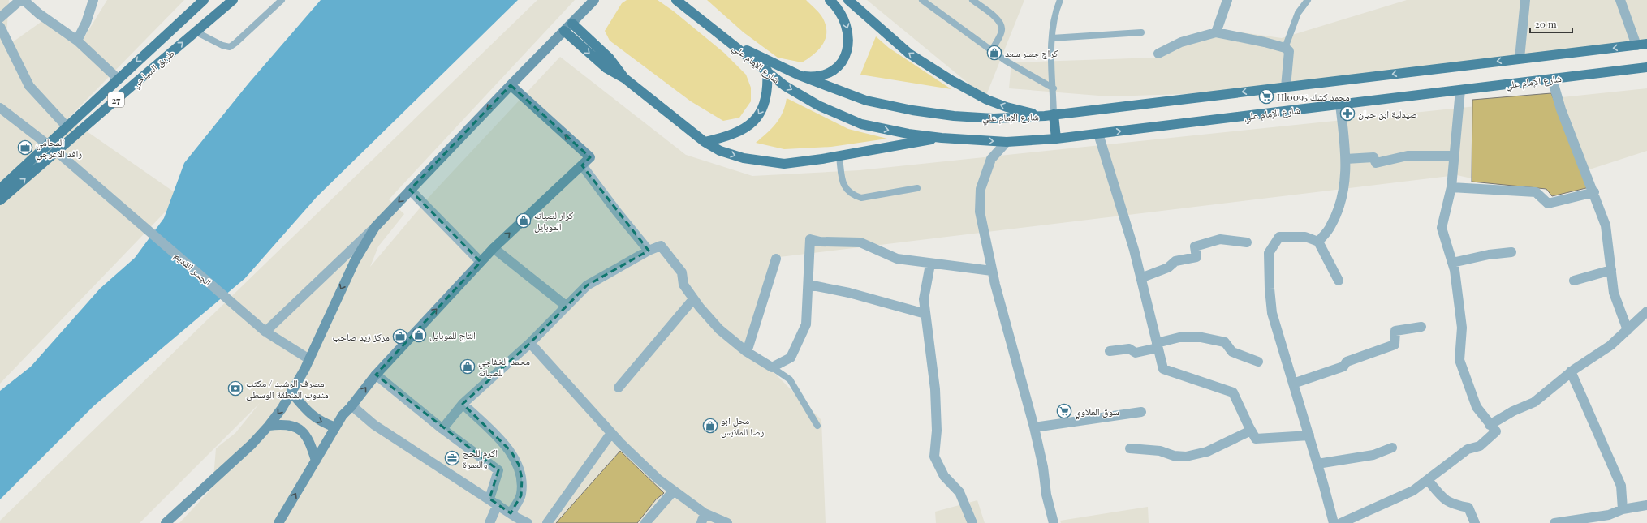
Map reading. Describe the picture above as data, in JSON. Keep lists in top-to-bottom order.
{
  "streets": {
    "main road": ["شارع الإمام علي", "طريق السياحي", "27"],
    "street": ["الجسر القديم"]
  },
  "crossings": [
    ["طريق السياحي", "الجسر القديم"]
  ],
  "places": {
    "shop": [
      "كراج جسر سعد",
      "كرار لصيانه الموبايل",
      "التاج للموبايل",
      "محمد الخفاجي للصيانه",
      "محل ابو رضا للملابس"
    ],
    "supermarket": ["Hl0095 محمد كشك", "سوق العلاوي"],
    "pharmacy": ["صيدلية ابن حيان"],
    "office": ["المحامي رافد الاعرجي", "مركز زيد صاحب", "اكرم للحج والعمرة"],
    "bank": ["مصرف الرشيد / مكتب مندوب المنطقة الوسطى"]
  },
  "scale_bar": "20 m"
}
